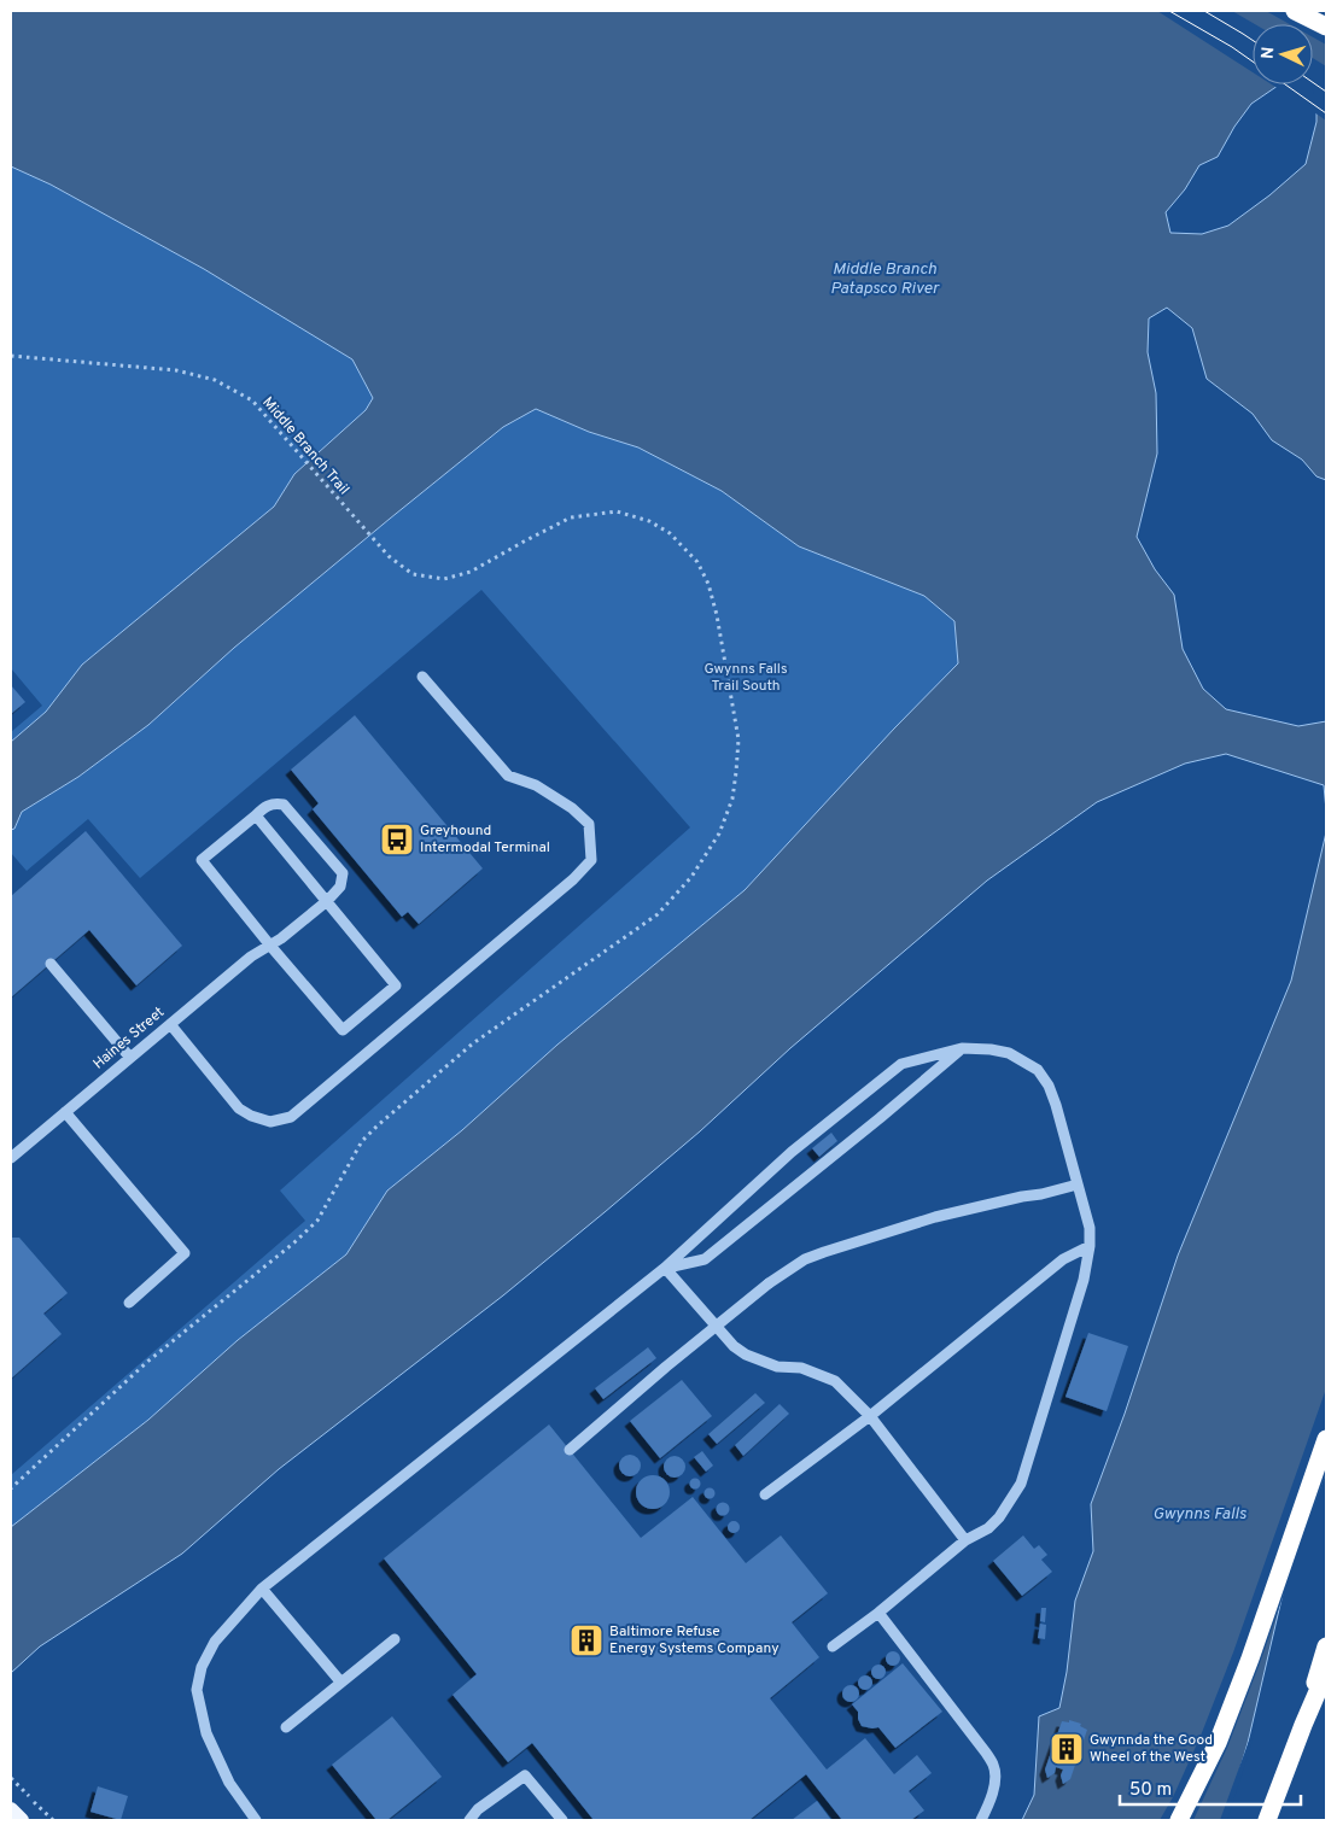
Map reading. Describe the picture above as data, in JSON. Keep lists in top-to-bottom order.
{
  "streets": {
    "street": ["Haines Street"],
    "path": ["Middle Branch Trail"]
  },
  "water": ["Middle Branch Patapsco River", "Gwynns Falls"],
  "parks": ["Gwynns Falls Trail South"],
  "places": {
    "bus stop": ["Greyhound Intermodal Terminal"],
    "building": ["Baltimore Refuse Energy Systems Company", "Gwynnda the Good Wheel of the West"]
  },
  "scale_bar": "50 m",
  "north": "left"
}
